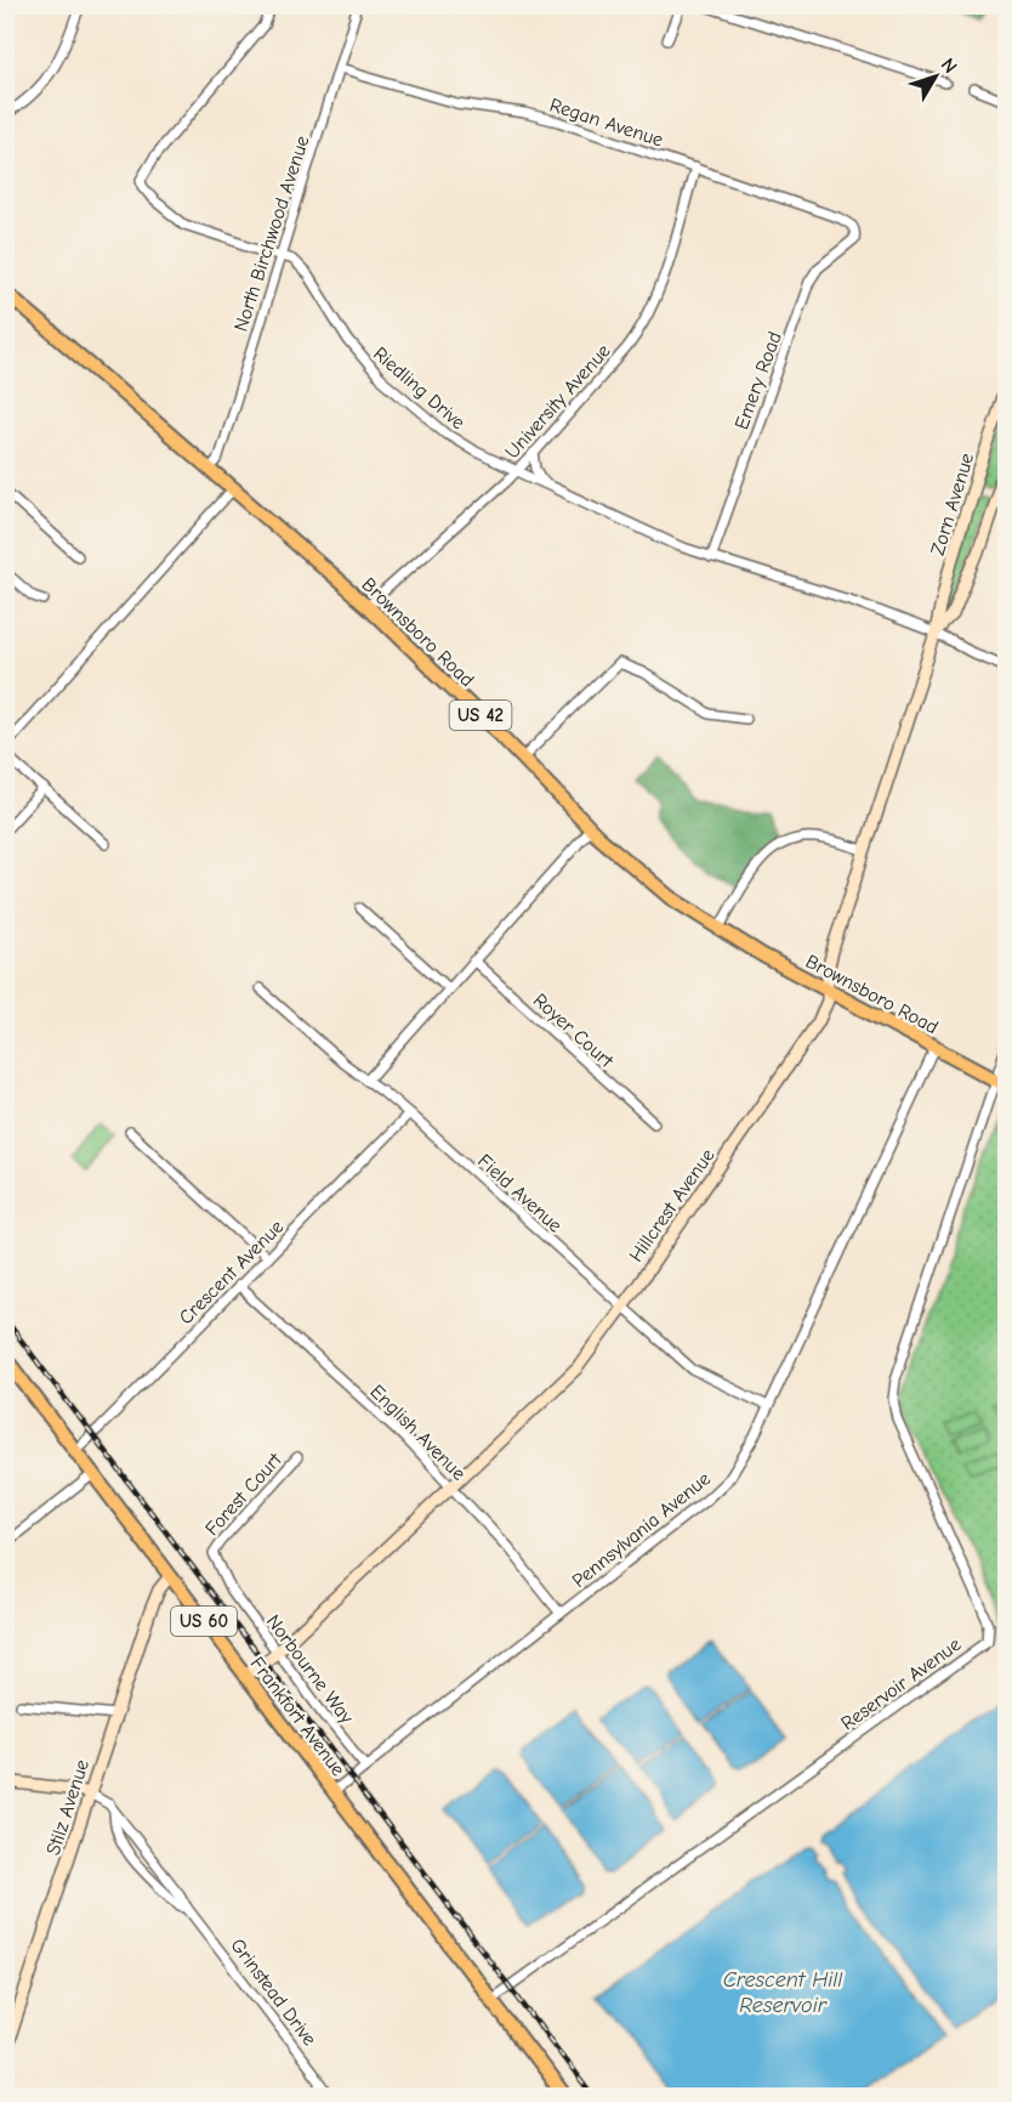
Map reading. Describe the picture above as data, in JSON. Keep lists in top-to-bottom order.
{
  "streets": {
    "main road": [
      "Zorn Avenue",
      "Brownsboro Road",
      "US 42",
      "Hillcrest Avenue",
      "US 60",
      "Frankfort Avenue",
      "Stilz Avenue",
      "Grinstead Drive"
    ],
    "street": [
      "Regan Avenue",
      "North Birchwood Avenue",
      "Emery Road",
      "Riedling Drive",
      "University Avenue",
      "Royer Court",
      "Field Avenue",
      "Crescent Avenue",
      "English Avenue",
      "Forest Court",
      "Pennsylvania Avenue",
      "Norbourne Way",
      "Reservoir Avenue"
    ]
  },
  "crossings": [
    ["Regan Avenue", "North Birchwood Avenue"],
    ["Regan Avenue", "Emery Road"],
    ["Regan Avenue", "University Avenue"],
    ["North Birchwood Avenue", "Riedling Drive"],
    ["North Birchwood Avenue", "Brownsboro Road"],
    ["Emery Road", "Riedling Drive"],
    ["Riedling Drive", "University Avenue"],
    ["Riedling Drive", "Zorn Avenue"],
    ["Riedling Drive", "Hillcrest Avenue"],
    ["University Avenue", "Brownsboro Road"],
    ["Zorn Avenue", "Hillcrest Avenue"],
    ["Brownsboro Road", "Hillcrest Avenue"],
    ["Brownsboro Road", "Pennsylvania Avenue"],
    ["Brownsboro Road", "Reservoir Avenue"],
    ["Field Avenue", "Hillcrest Avenue"],
    ["Field Avenue", "Crescent Avenue"],
    ["Field Avenue", "Pennsylvania Avenue"],
    ["Hillcrest Avenue", "English Avenue"],
    ["Hillcrest Avenue", "Norbourne Way"],
    ["Hillcrest Avenue", "Frankfort Avenue"],
    ["Crescent Avenue", "English Avenue"],
    ["Crescent Avenue", "Frankfort Avenue"],
    ["English Avenue", "Pennsylvania Avenue"],
    ["Forest Court", "Norbourne Way"],
    ["Pennsylvania Avenue", "Norbourne Way"],
    ["Pennsylvania Avenue", "Frankfort Avenue"],
    ["Reservoir Avenue", "Frankfort Avenue"],
    ["Frankfort Avenue", "Stilz Avenue"],
    ["Stilz Avenue", "Grinstead Drive"]
  ],
  "water": ["Crescent Hill Reservoir"],
  "north": "top right"
}
